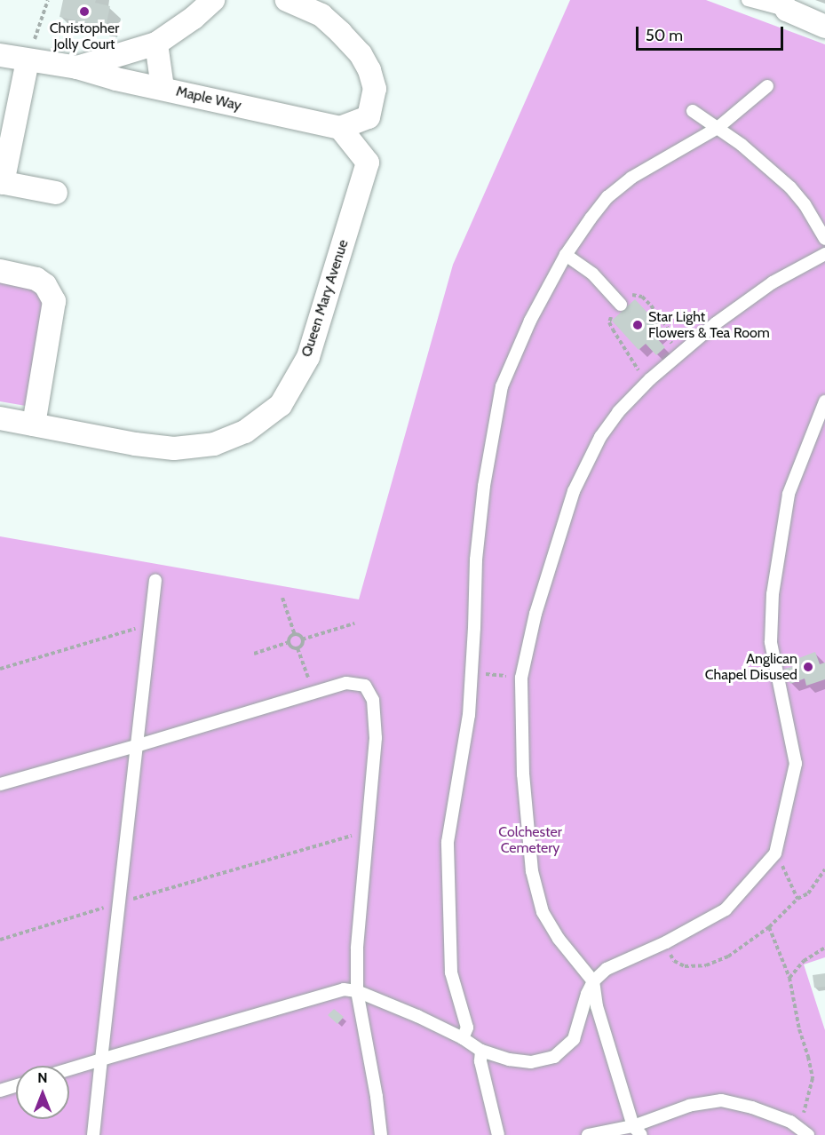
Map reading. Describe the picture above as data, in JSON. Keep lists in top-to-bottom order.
{
  "streets": {
    "street": ["Maple Way", "Queen Mary Avenue"]
  },
  "crossings": [
    ["Maple Way", "Queen Mary Avenue"]
  ],
  "parks": ["Colchester Cemetery"],
  "places": ["Christopher Jolly Court", "Star Light Flowers & Tea Room", "Anglican Chapel Disused"],
  "scale_bar": "50 m",
  "north": "top"
}
